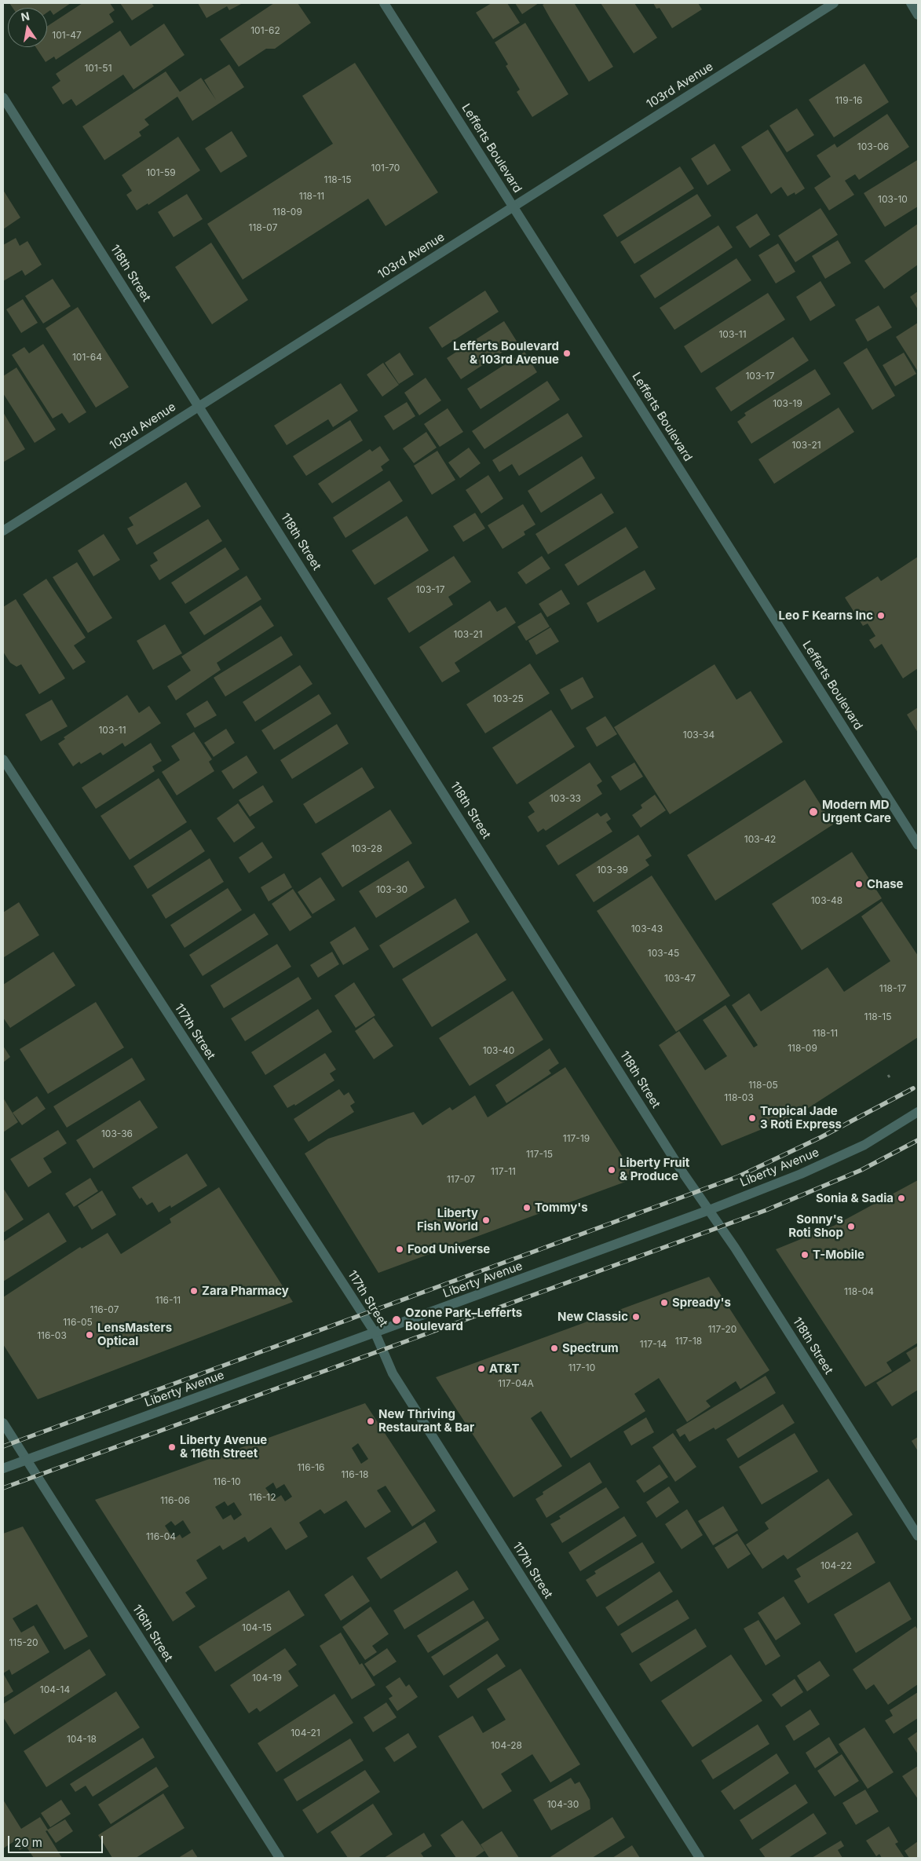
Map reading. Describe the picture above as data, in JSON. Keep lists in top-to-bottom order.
{
  "streets": {
    "street": [
      "103rd Avenue",
      "Lefferts Boulevard",
      "118th Street",
      "117th Street",
      "Liberty Avenue",
      "116th Street"
    ]
  },
  "crossings": [
    ["103rd Avenue", "Lefferts Boulevard"],
    ["103rd Avenue", "118th Street"],
    ["118th Street", "Liberty Avenue"],
    ["117th Street", "Liberty Avenue"],
    ["Liberty Avenue", "116th Street"]
  ],
  "places": [
    "Lefferts Boulevard & 103rd Avenue",
    "Leo F Kearns Inc",
    "Modern MD Urgent Care",
    "Chase",
    "Tropical Jade 3 Roti Express",
    "Liberty Fruit & Produce",
    "Sonia & Sadia",
    "Tommy's",
    "Liberty Fish World",
    "Sonny's Roti Shop",
    "Food Universe",
    "T-Mobile",
    "Zara Pharmacy",
    "Spready's",
    "New Classic",
    "Ozone Park–Lefferts Boulevard",
    "LensMasters Optical",
    "Spectrum",
    "AT&T",
    "New Thriving Restaurant & Bar",
    "Liberty Avenue & 116th Street"
  ],
  "house_numbers": [
    "101-62",
    "101-47",
    "101-51",
    "119-16",
    "103-06",
    "101-70",
    "101-59",
    "118-15",
    "118-11",
    "103-10",
    "118-09",
    "118-07",
    "103-11",
    "101-64",
    "103-17",
    "103-19",
    "103-21",
    "103-17",
    "103-21",
    "103-25",
    "103-11",
    "103-34",
    "103-33",
    "103-42",
    "103-28",
    "103-39",
    "103-30",
    "103-48",
    "103-43",
    "103-45",
    "103-47",
    "118-17",
    "118-15",
    "118-11",
    "118-09",
    "103-40",
    "118-05",
    "118-03",
    "103-36",
    "117-19",
    "117-15",
    "117-11",
    "117-07",
    "118-04",
    "116-11",
    "116-07",
    "116-05",
    "117-20",
    "116-03",
    "117-18",
    "117-14",
    "117-10",
    "117-04A",
    "116-16",
    "116-18",
    "116-10",
    "116-12",
    "116-06",
    "116-04",
    "104-22",
    "104-15",
    "115-20",
    "104-19",
    "104-14",
    "104-21",
    "104-18",
    "104-28",
    "104-30"
  ],
  "scale_bar": "20 m",
  "north": "top"
}
